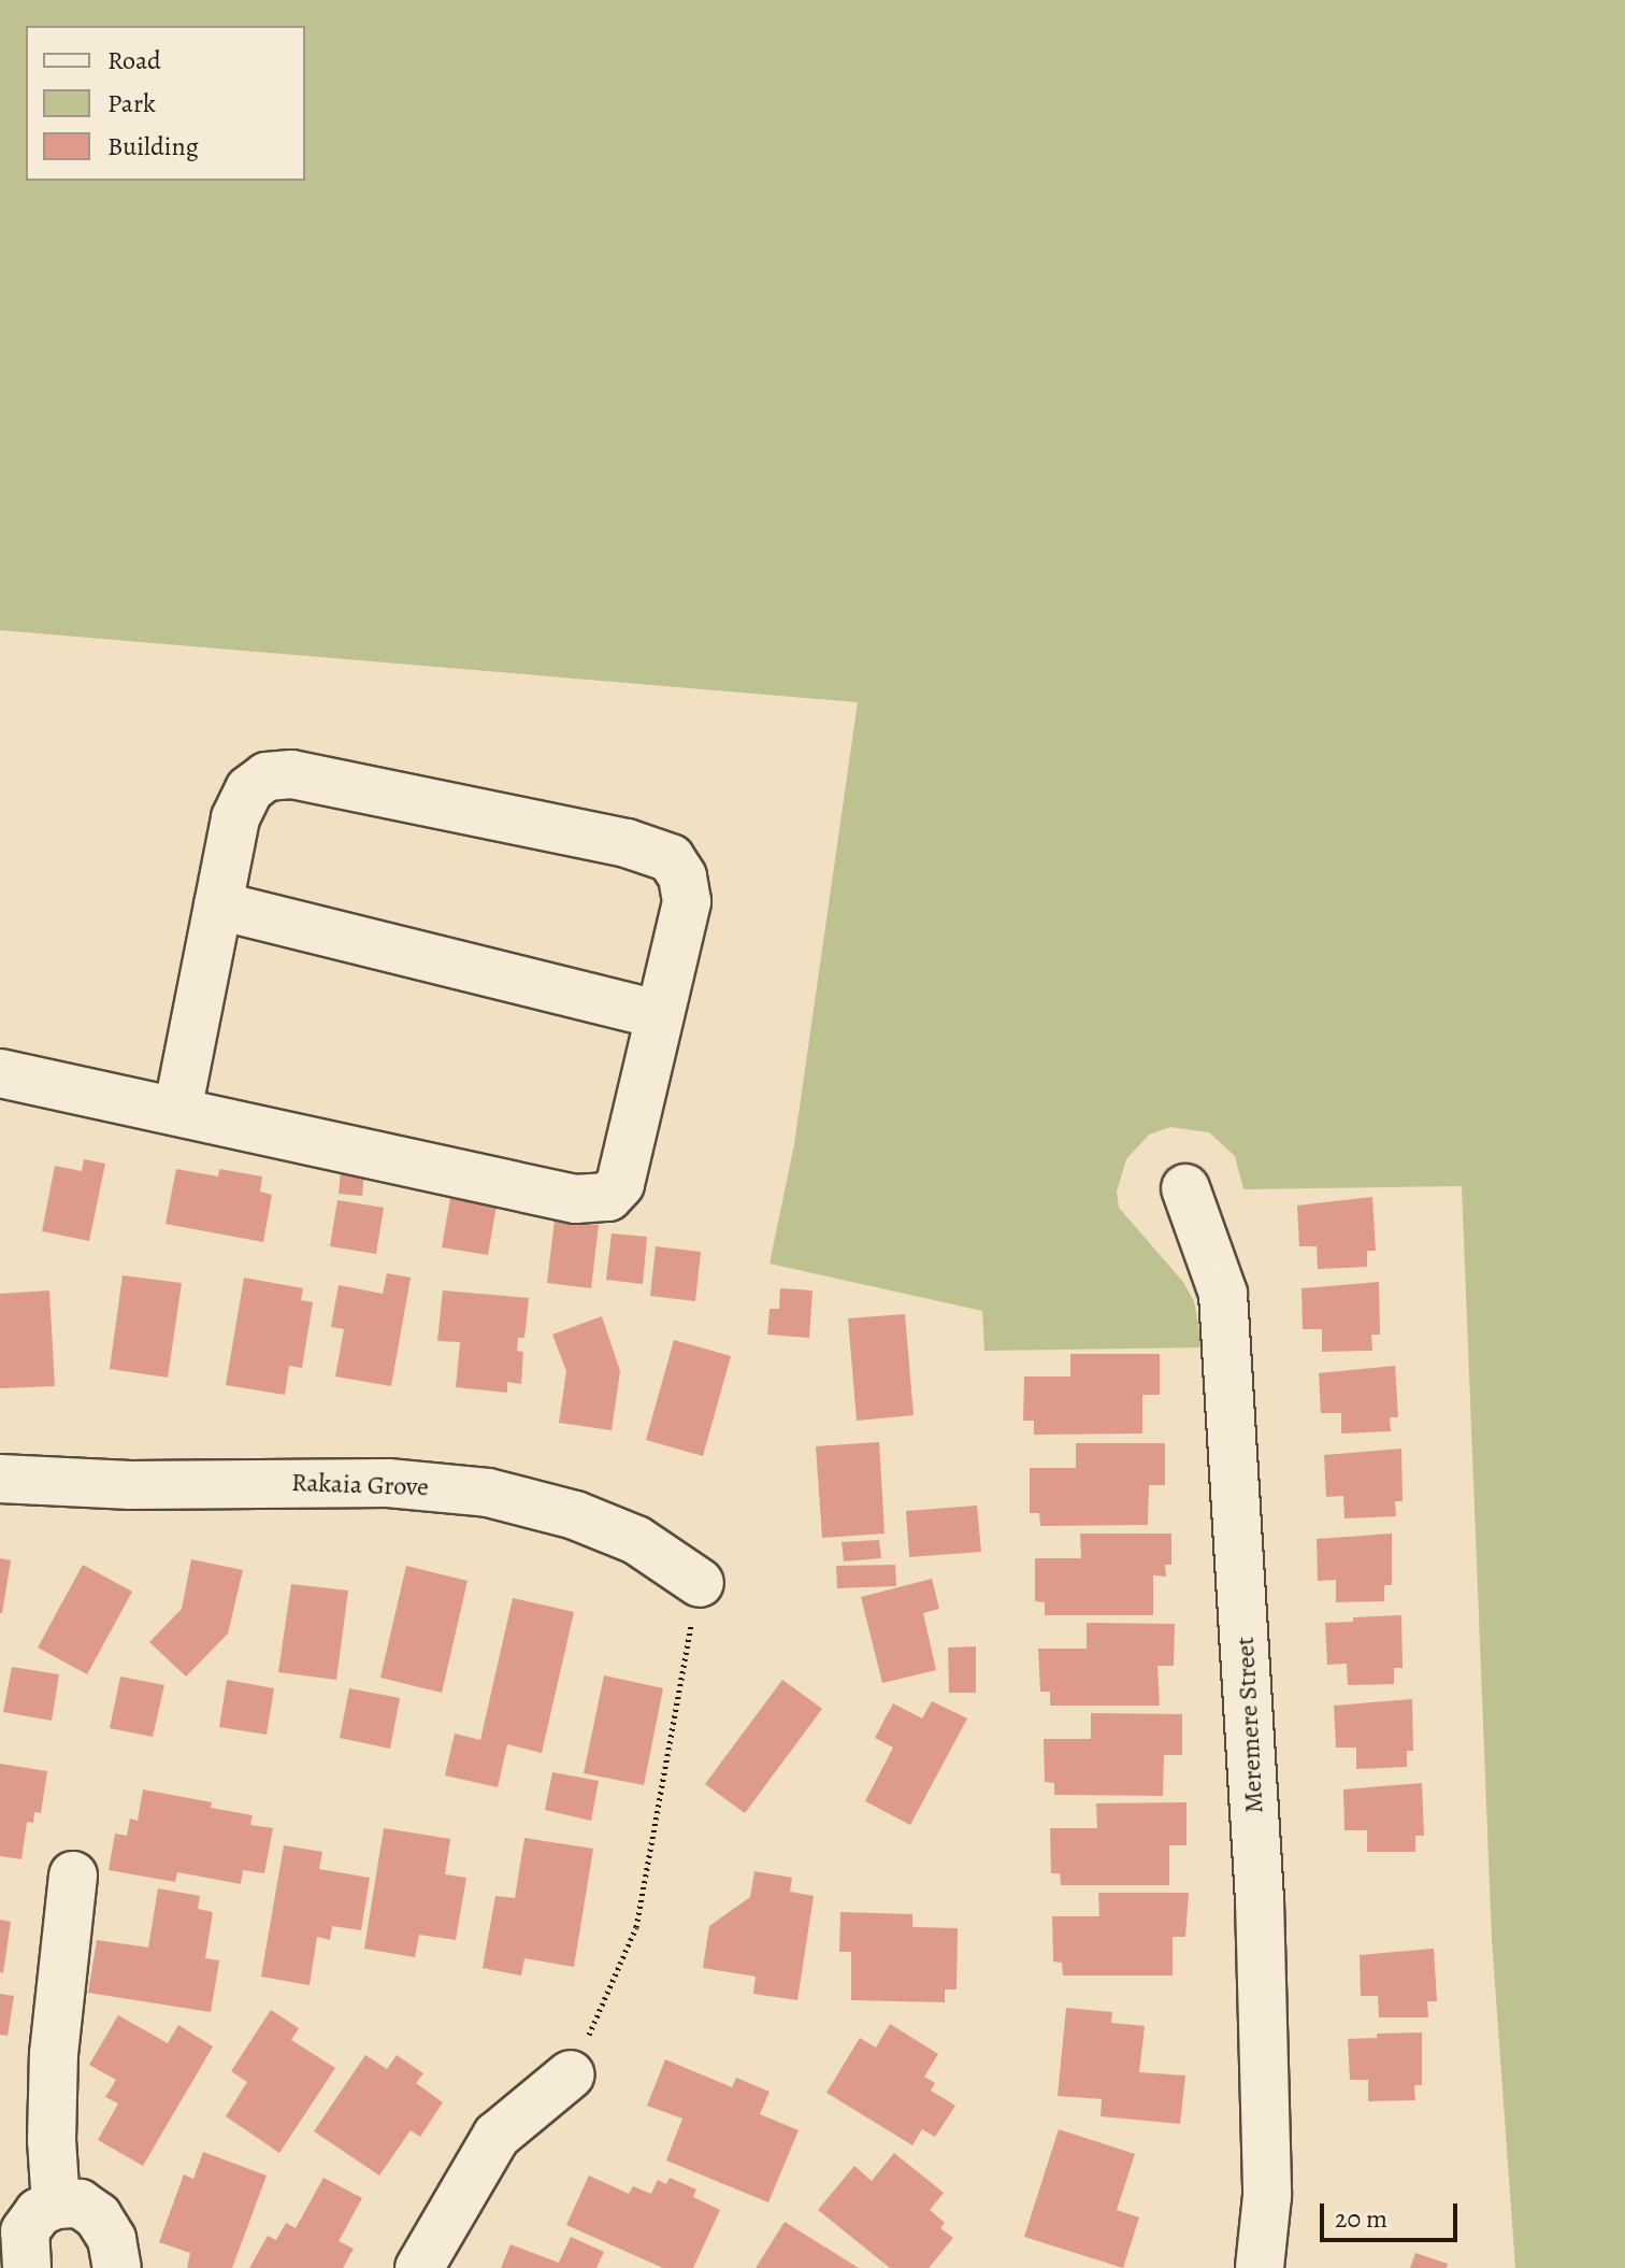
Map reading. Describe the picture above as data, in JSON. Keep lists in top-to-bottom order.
{
  "streets": {
    "street": ["Rakaia Grove", "Meremere Street"]
  },
  "legend": ["Road", "Park", "Building"],
  "scale_bar": "20 m"
}
